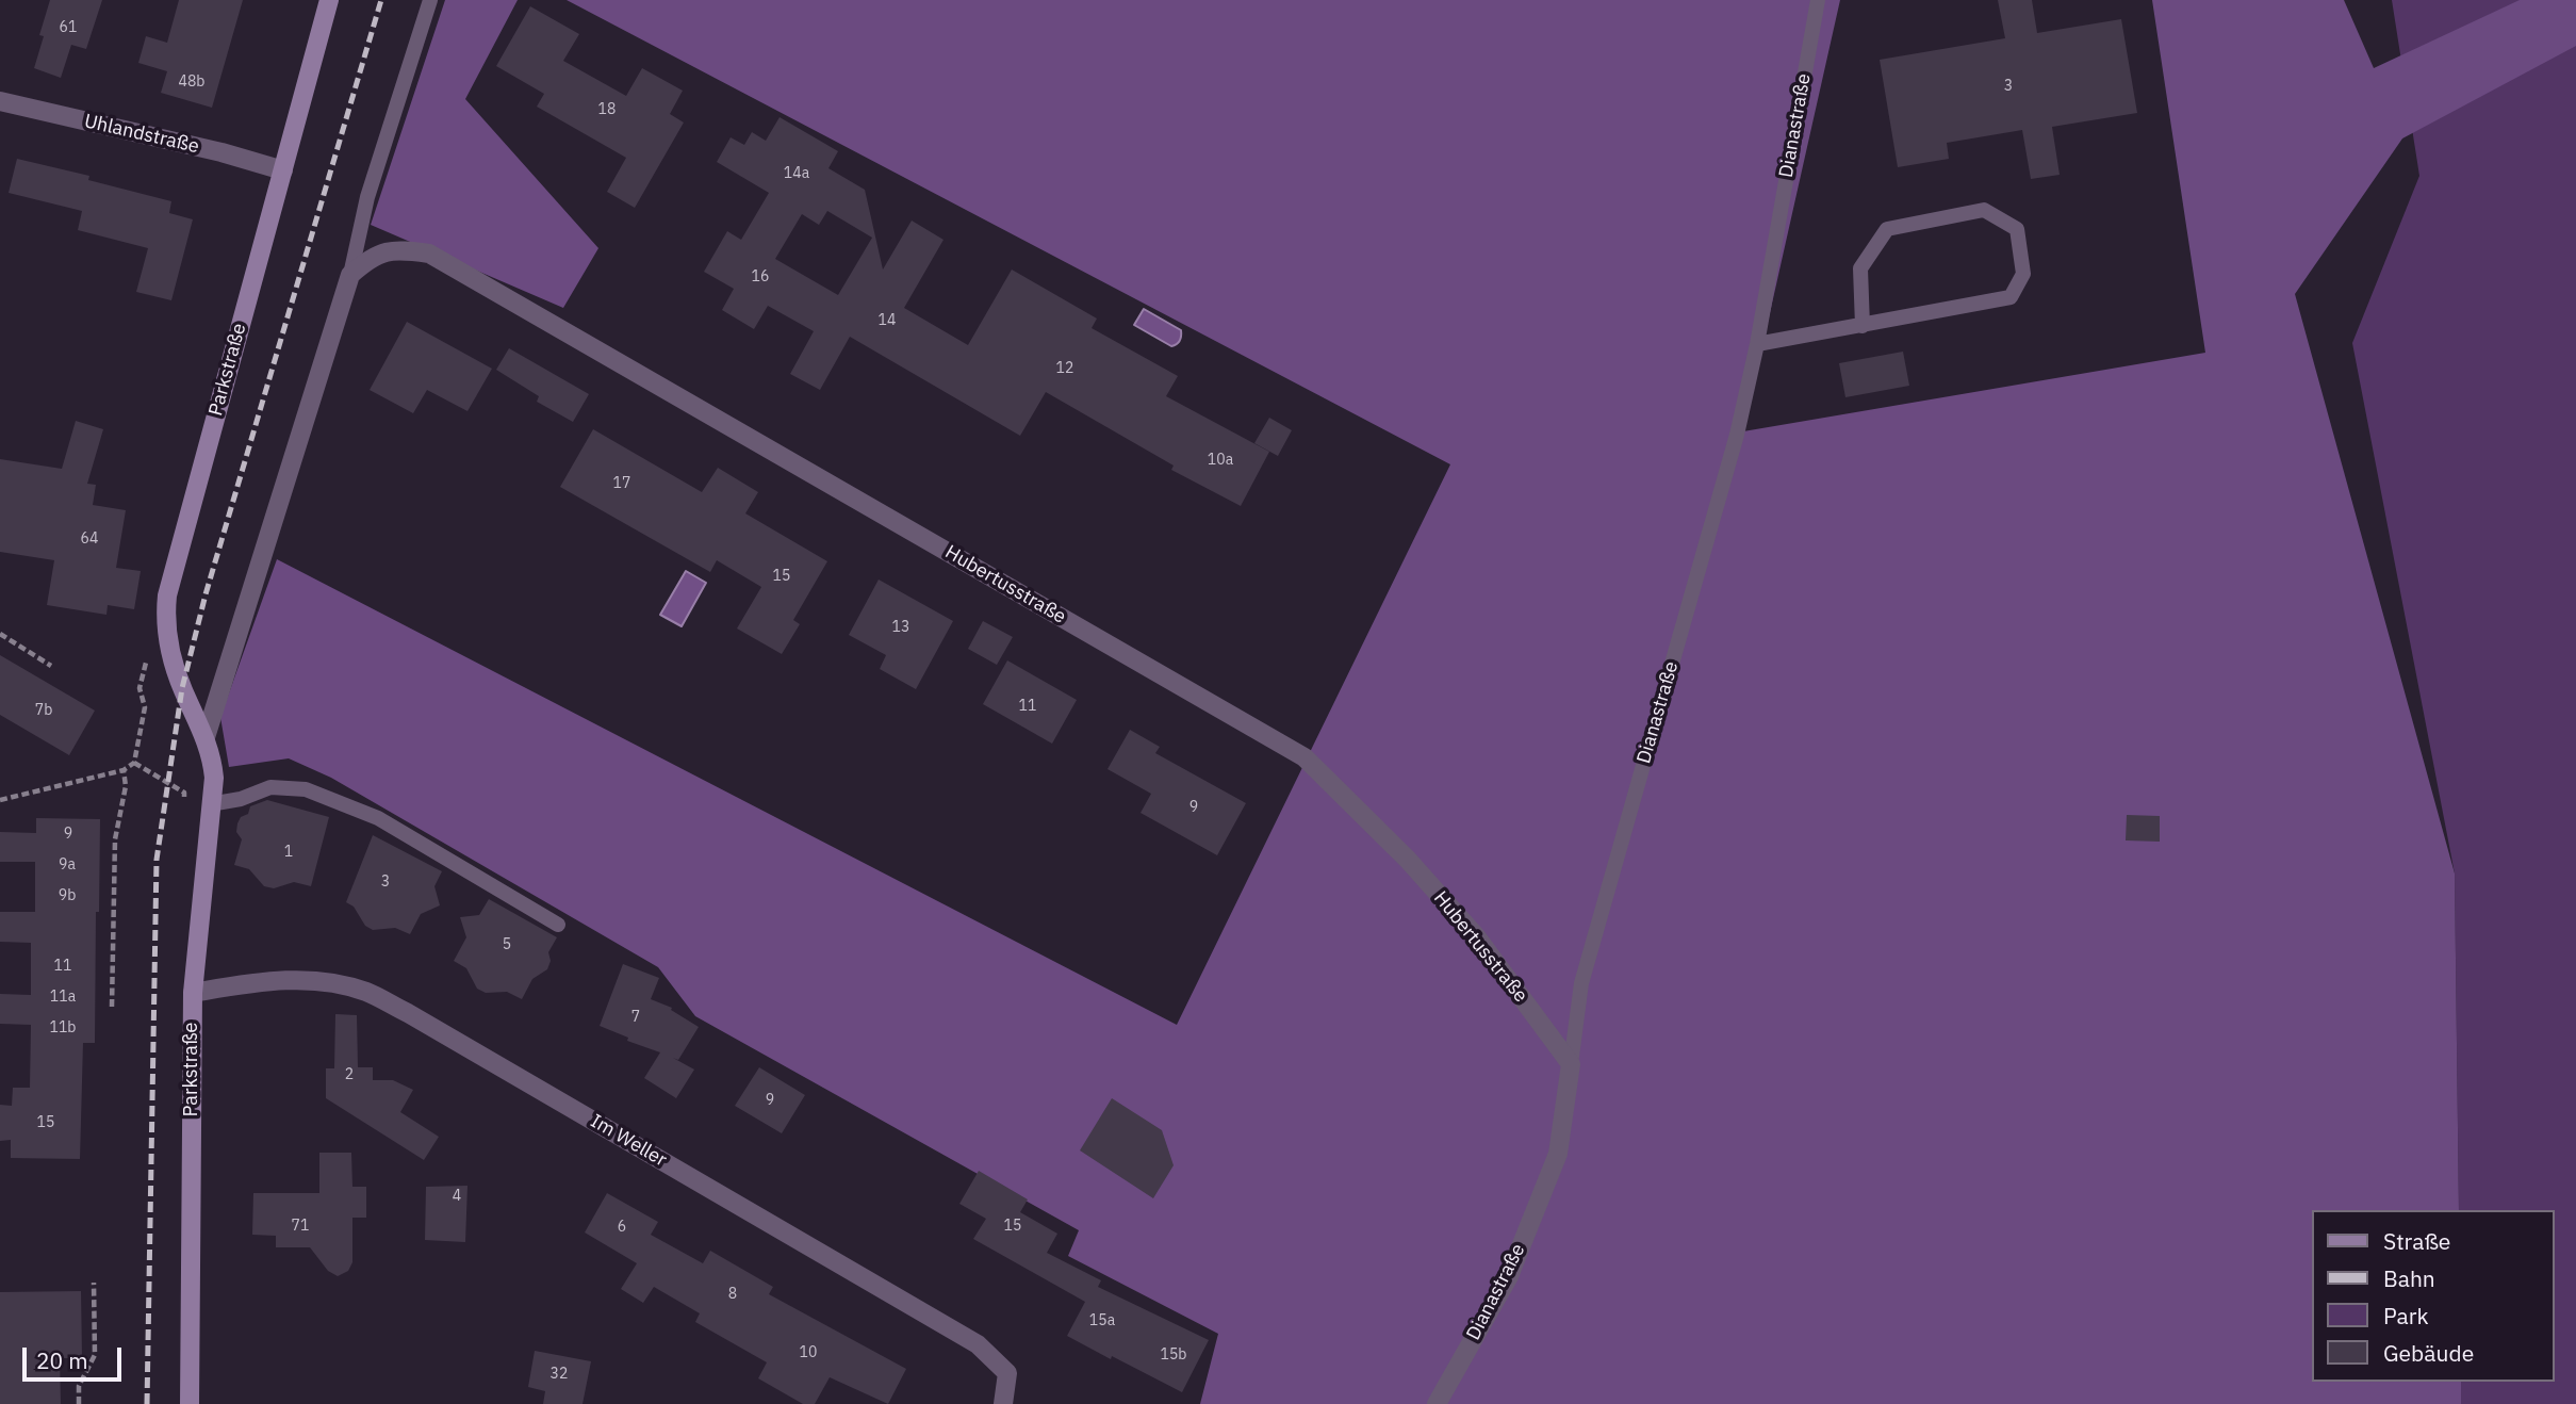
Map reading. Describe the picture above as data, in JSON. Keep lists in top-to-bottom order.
{
  "streets": {
    "street": [
      "Dianastraße",
      "Uhlandstraße",
      "Parkstraße",
      "Hubertusstraße",
      "Im Weller"
    ]
  },
  "crossings": [
    ["Dianastraße", "Hubertusstraße"],
    ["Uhlandstraße", "Parkstraße"],
    ["Parkstraße", "Im Weller"]
  ],
  "house_numbers": [
    "61",
    "48b",
    "3",
    "18",
    "14a",
    "16",
    "14",
    "12",
    "10a",
    "17",
    "64",
    "15",
    "13",
    "11",
    "7b",
    "9",
    "9",
    "1",
    "9a",
    "3",
    "9b",
    "5",
    "11",
    "11a",
    "7",
    "11b",
    "2",
    "9",
    "15",
    "4",
    "71",
    "15",
    "6",
    "8",
    "15a",
    "10",
    "15b",
    "32"
  ],
  "legend": [
    "Straße",
    "Bahn",
    "Park",
    "Gebäude"
  ],
  "scale_bar": "20 m"
}
